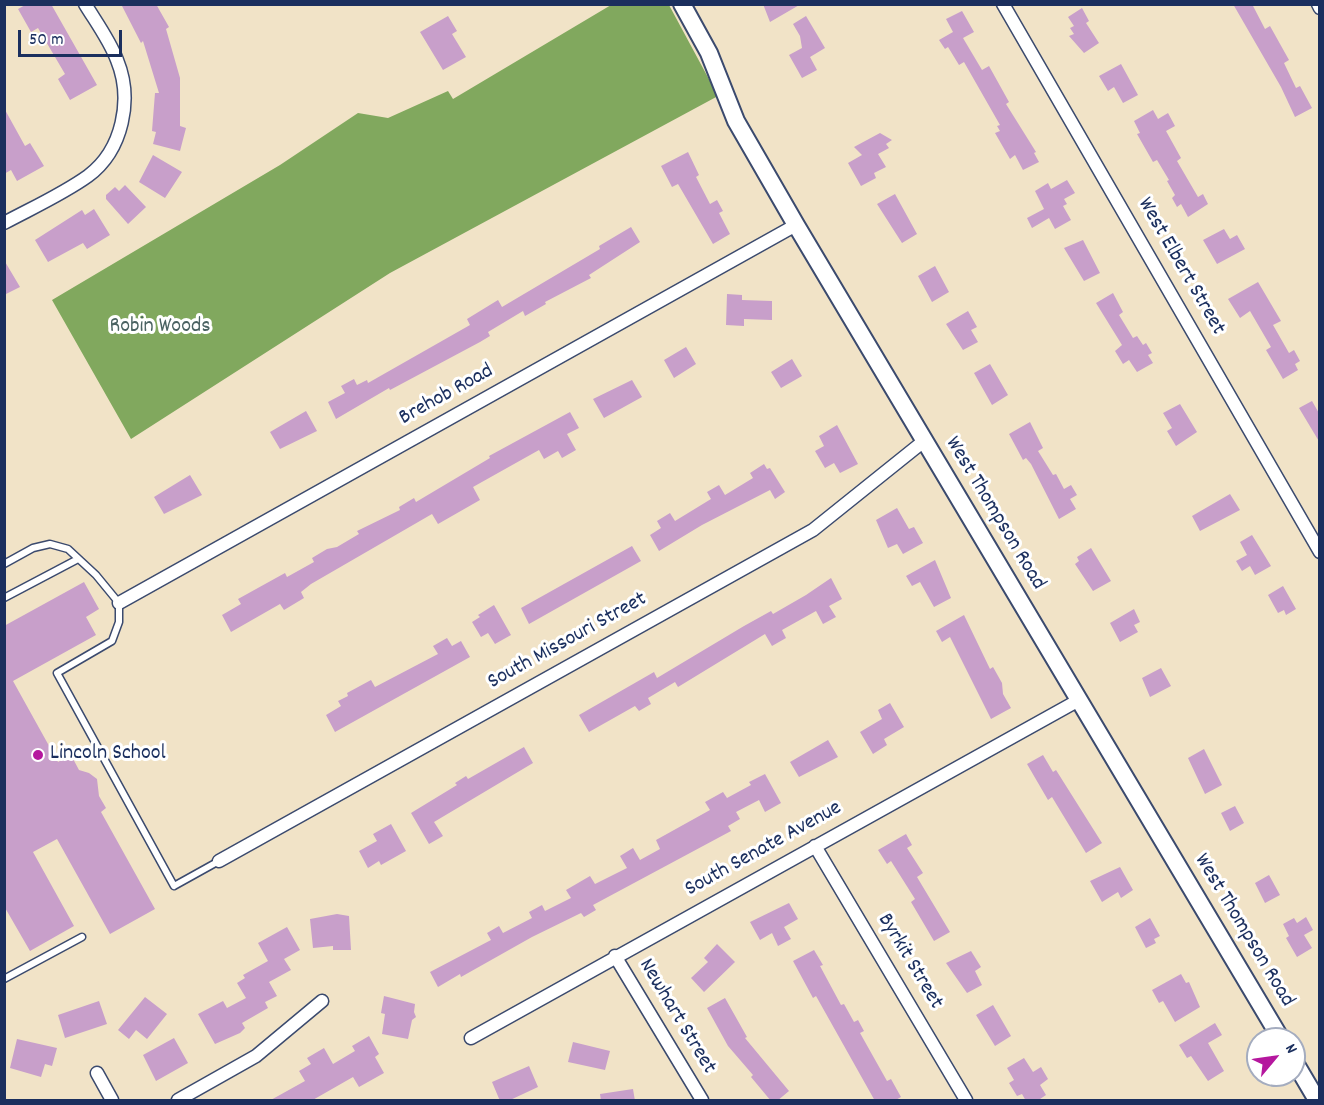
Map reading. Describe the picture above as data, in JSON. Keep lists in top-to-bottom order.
{
  "streets": {
    "main road": ["West Thompson Road"],
    "street": [
      "West Elbert Street",
      "Brehob Road",
      "South Missouri Street",
      "South Senate Avenue",
      "Byrkit Street",
      "Newhart Street"
    ]
  },
  "crossings": [
    ["Brehob Road", "West Thompson Road"],
    ["West Thompson Road", "South Missouri Street"],
    ["West Thompson Road", "South Senate Avenue"],
    ["South Senate Avenue", "Byrkit Street"],
    ["South Senate Avenue", "Newhart Street"]
  ],
  "parks": ["Robin Woods"],
  "places": ["Lincoln School"],
  "scale_bar": "50 m",
  "north": "top right"
}
